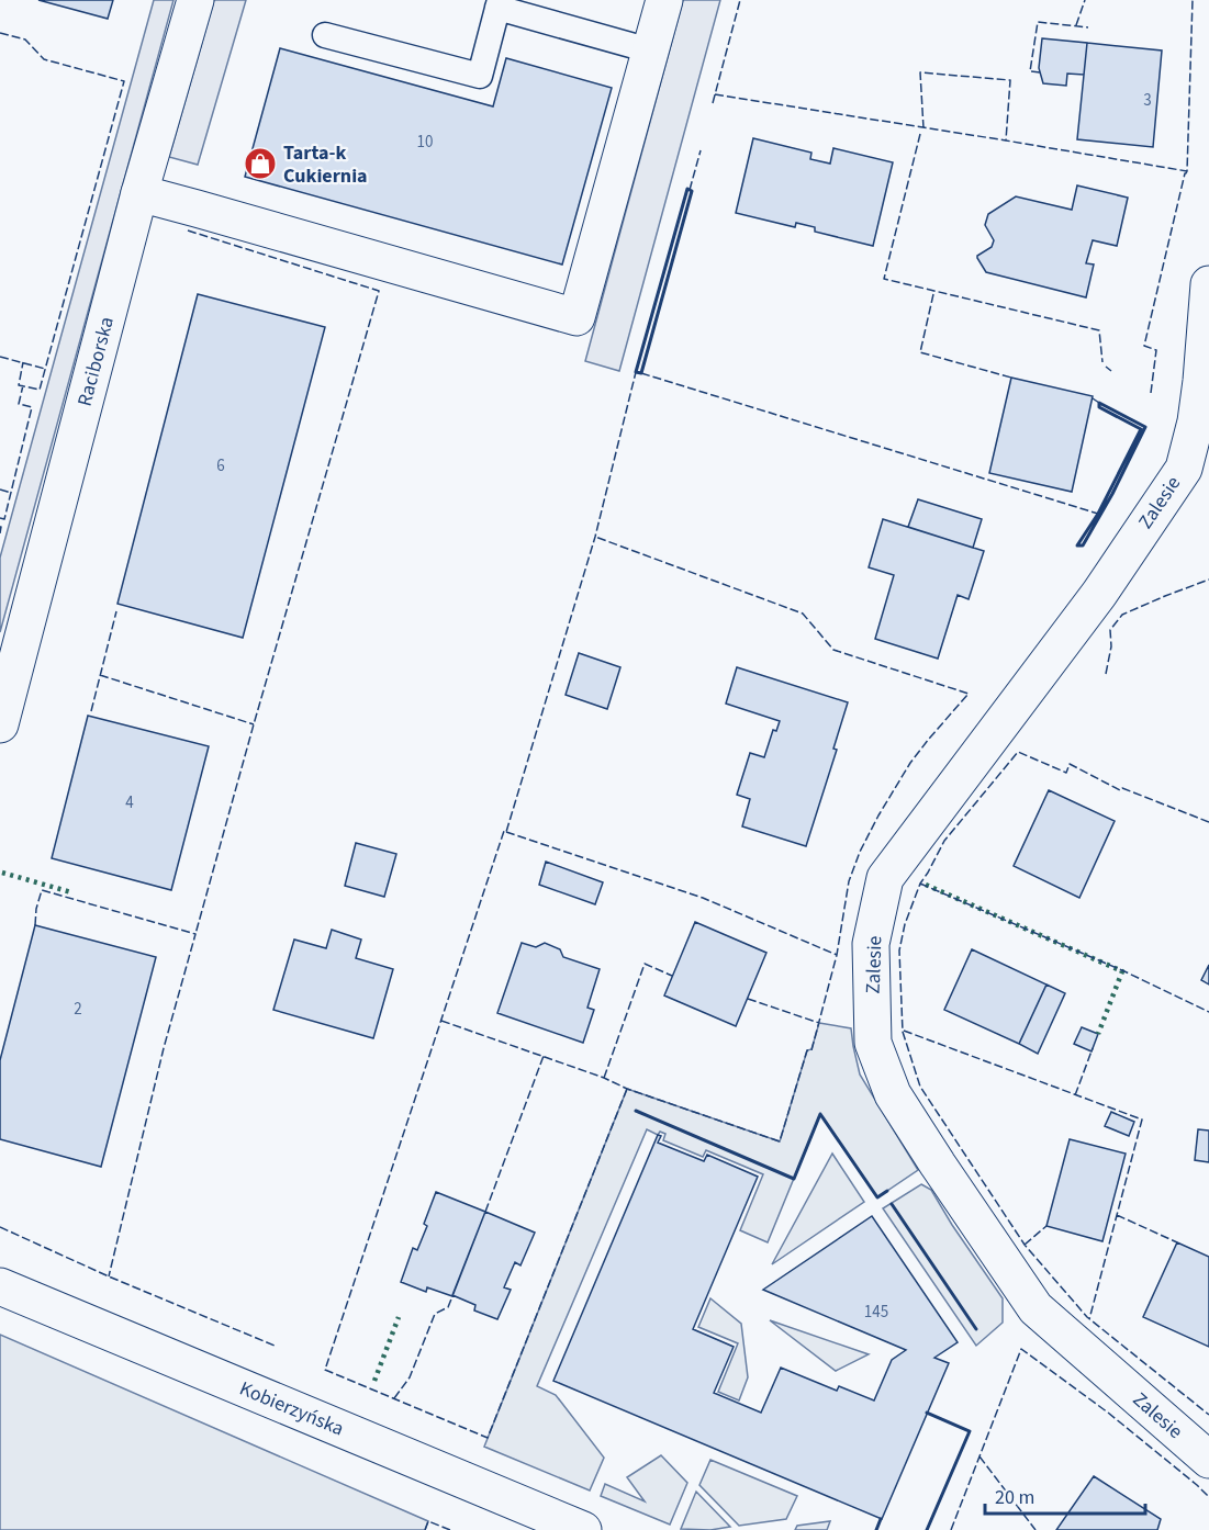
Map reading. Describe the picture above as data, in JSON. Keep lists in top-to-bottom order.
{
  "streets": {
    "street": ["Raciborska", "Zalesie", "Kobierzyńska"]
  },
  "places": {
    "shop": ["Tarta-k Cukiernia"]
  },
  "house_numbers": [
    "3",
    "10",
    "6",
    "4",
    "2",
    "145"
  ],
  "scale_bar": "20 m"
}
